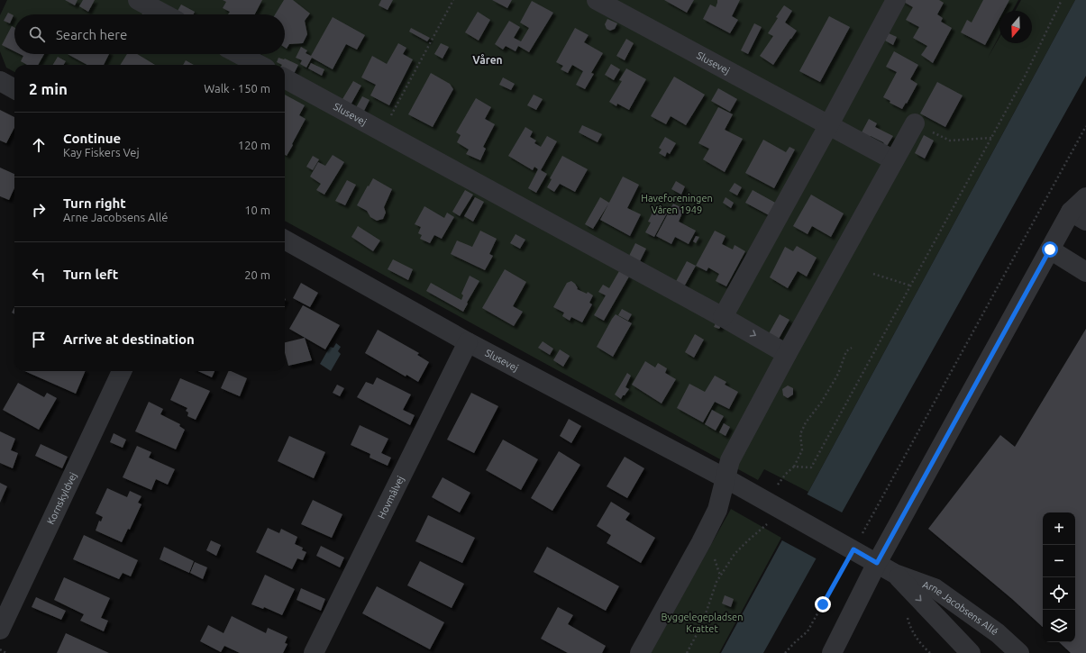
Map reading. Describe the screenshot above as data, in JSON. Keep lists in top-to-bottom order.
{
  "streets": {
    "street": [
      "Slusevej",
      "Hovmålvej",
      "Kornskyldvej",
      "Arne Jacobsens Allé"
    ]
  },
  "crossings": [
    ["Slusevej", "Hovmålvej"],
    ["Slusevej", "Arne Jacobsens Allé"]
  ],
  "districts": ["Våren"],
  "parks": ["Haveforeningen Våren 1949", "Byggelegepladsen Krattet"],
  "north": "bottom",
  "page": {
    "search": "Search here",
    "heading": ["2 min", "Walk · 150 m"],
    "list": [
      ["Continue", "Kay Fiskers Vej", "120 m"],
      ["Turn right", "Arne Jacobsens Allé", "10 m"],
      ["Turn left", "20 m"],
      "Arrive at destination"
    ],
    "map_buttons": ["+", "−"]
  }
}
